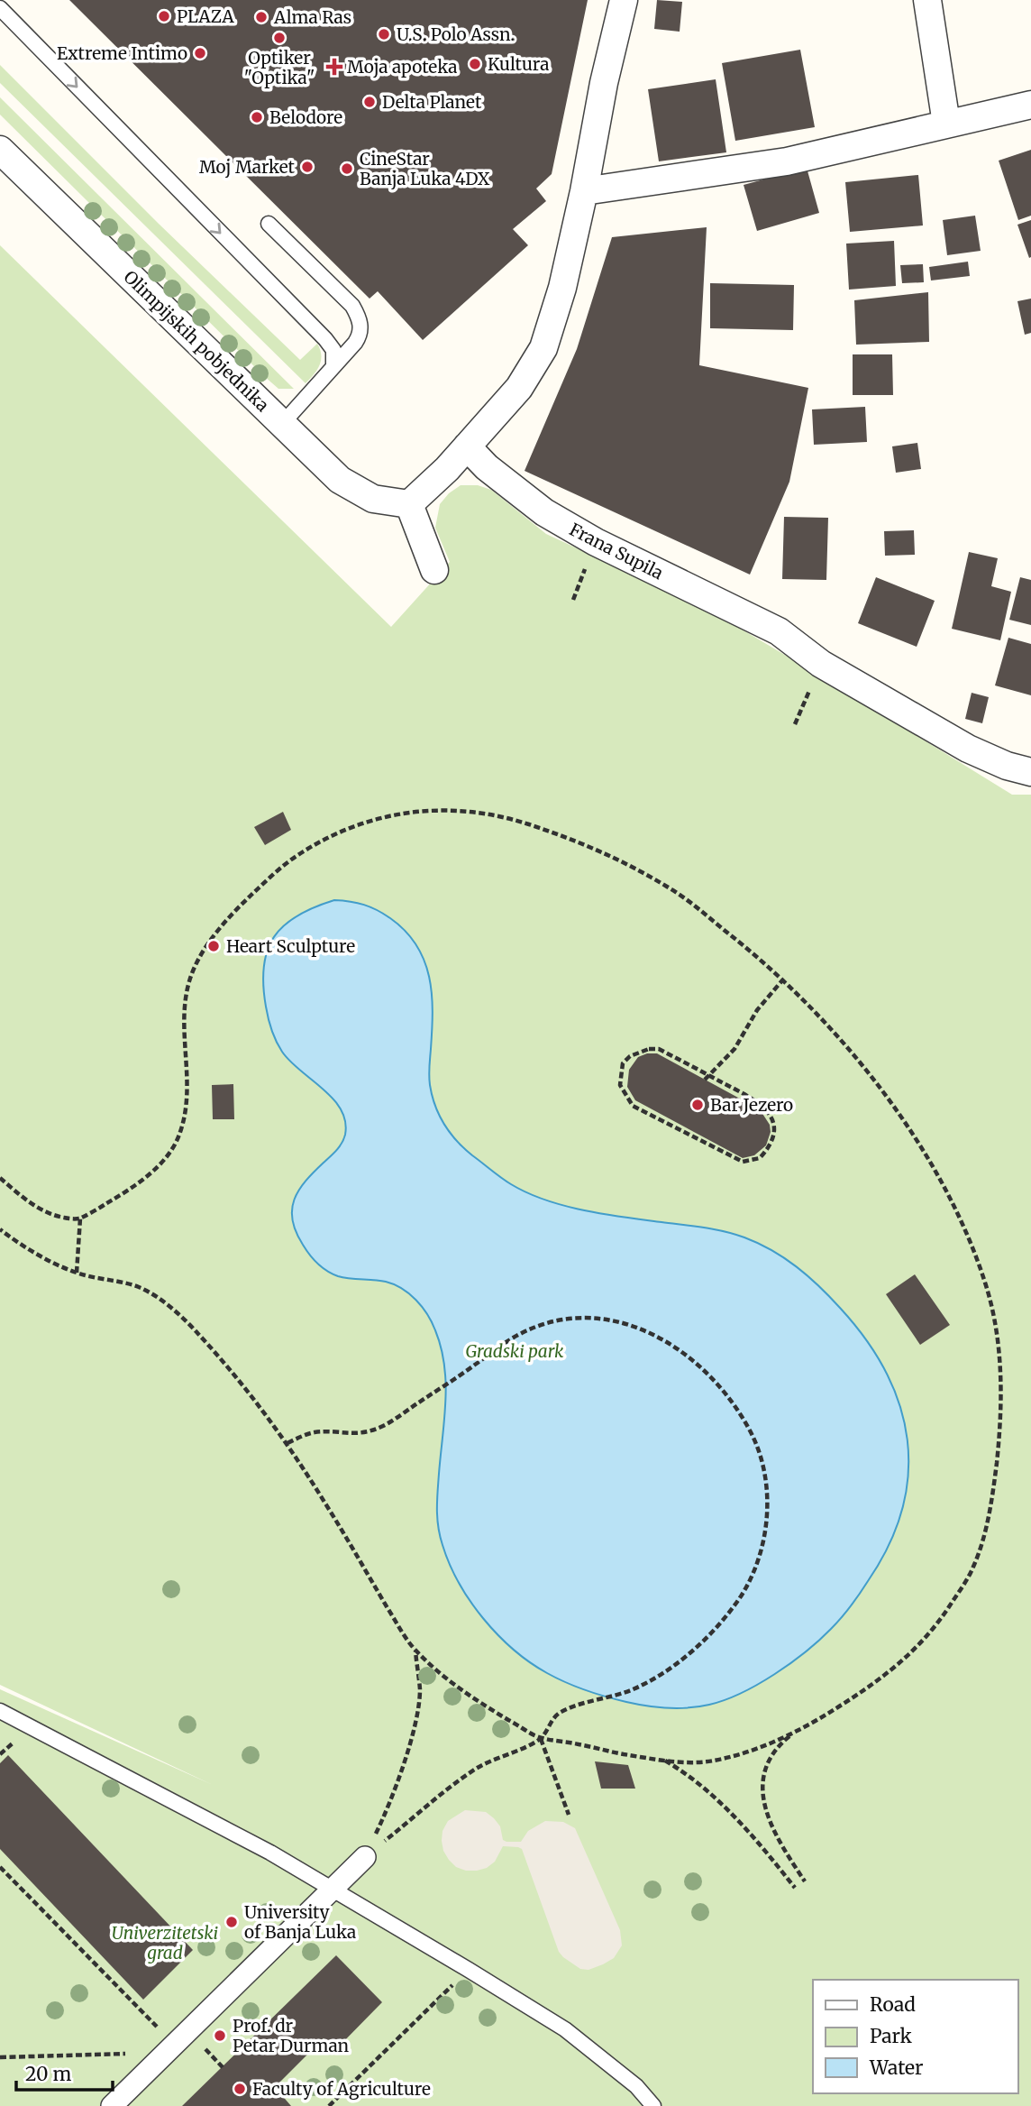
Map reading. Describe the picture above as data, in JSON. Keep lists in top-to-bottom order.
{
  "streets": {
    "street": ["Olimpijskih pobjednika", "Frana Supila"]
  },
  "parks": ["Gradski park", "Univerzitetski grad"],
  "places": {
    "other": [
      "PLAZA",
      "Alma Ras",
      "U.S. Polo Assn.",
      "Optiker \"Optika\"",
      "Extreme Intimo",
      "Kultura",
      "Delta Planet",
      "Belodore",
      "Moj Market",
      "CineStar Banja Luka 4DX",
      "Heart Sculpture",
      "Bar Jezero",
      "University of Banja Luka",
      "Prof. dr Petar Durman",
      "Faculty of Agriculture"
    ],
    "health": ["Moja apoteka"]
  },
  "legend": ["Road", "Park", "Water"],
  "scale_bar": "20 m"
}
